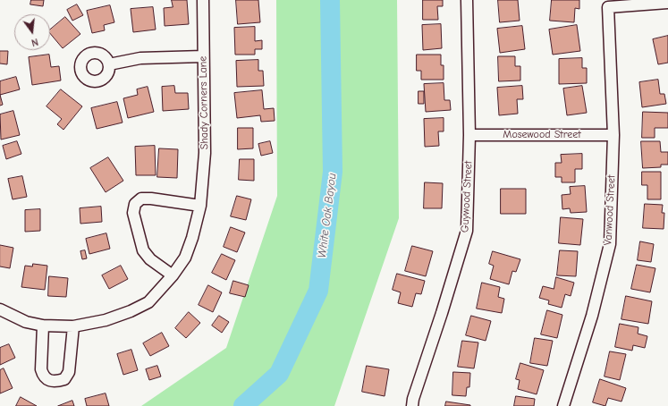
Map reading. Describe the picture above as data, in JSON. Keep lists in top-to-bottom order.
{
  "streets": {
    "street": [
      "Shady Corners Lane",
      "Mosewood Street",
      "Guywood Street",
      "Vanwood Street"
    ]
  },
  "crossings": [
    ["Mosewood Street", "Guywood Street"],
    ["Mosewood Street", "Vanwood Street"]
  ],
  "water": ["White Oak Bayou"],
  "north": "bottom"
}
